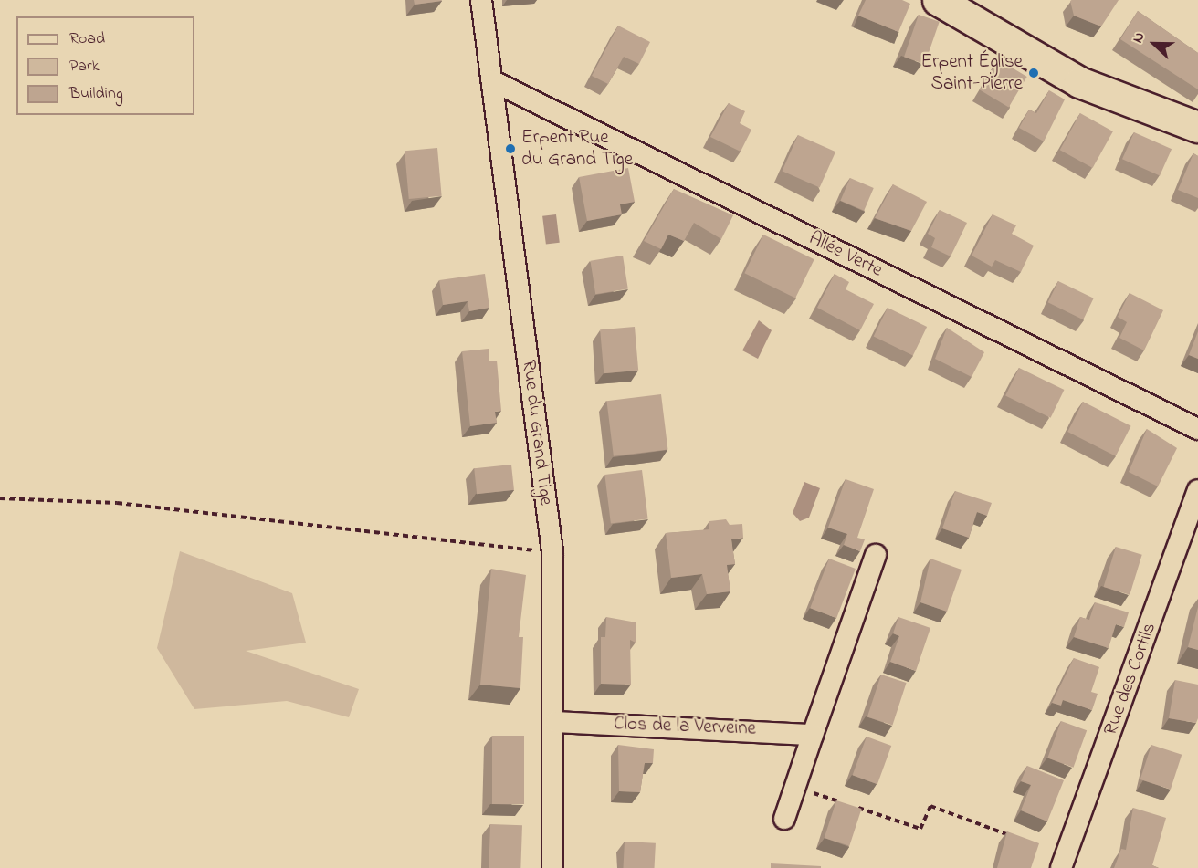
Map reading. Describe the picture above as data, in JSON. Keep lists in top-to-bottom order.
{
  "streets": {
    "street": [
      "Allée Verte",
      "Rue du Grand Tige",
      "Rue des Cortils",
      "Clos de la Verveine"
    ]
  },
  "crossings": [
    ["Allée Verte", "Rue du Grand Tige"],
    ["Rue du Grand Tige", "Clos de la Verveine"]
  ],
  "places": ["Erpent Église Saint-Pierre", "Erpent Rue du Grand Tige"],
  "legend": ["Road", "Park", "Building"],
  "north": "left"
}
